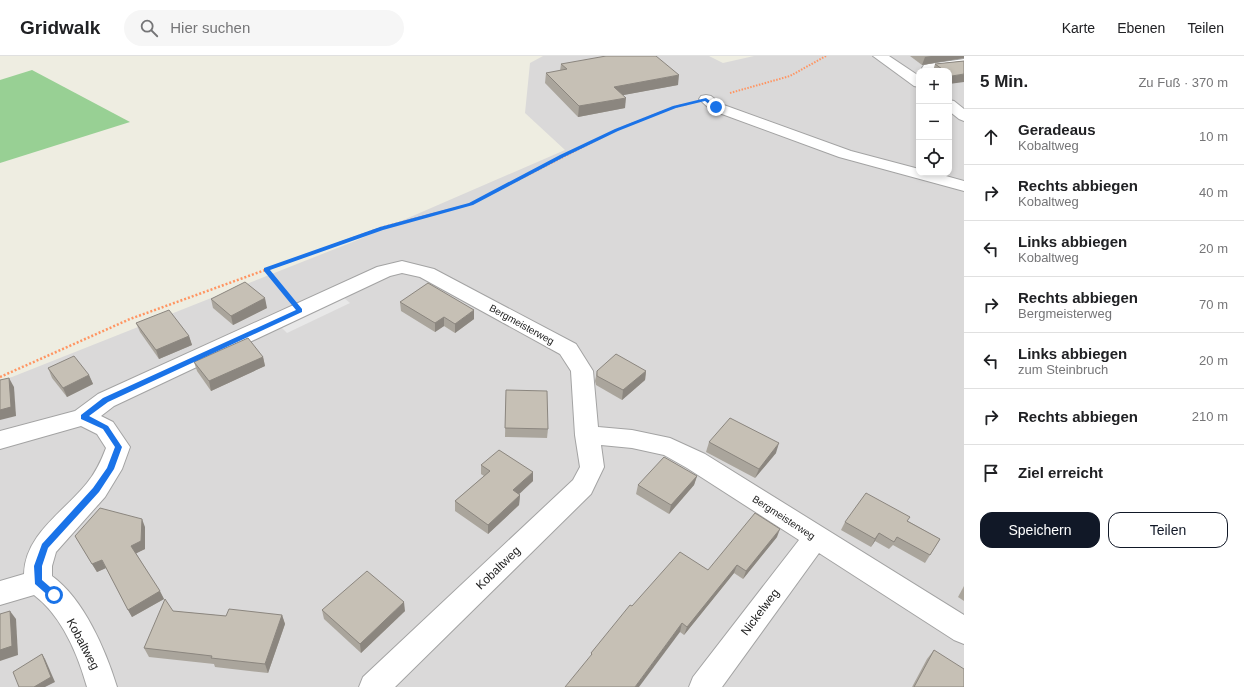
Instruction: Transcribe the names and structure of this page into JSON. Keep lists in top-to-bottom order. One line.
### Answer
{"streets":{"street":["Bergmeisterweg","Kobaltweg","Nickelweg"]},"crossings":[["Bergmeisterweg","Kobaltweg"],["Bergmeisterweg","Nickelweg"]],"page":{"header":"Gridwalk","search":"Hier suchen","nav":["Karte","Ebenen","Teilen"],"heading":["5 Min.","Zu Fuß · 370 m"],"map_buttons":["+","−"],"list":[["Geradeaus","Kobaltweg","10 m"],["Rechts abbiegen","Kobaltweg","40 m"],["Links abbiegen","Kobaltweg","20 m"],["Rechts abbiegen","Bergmeisterweg","70 m"],["Links abbiegen","zum Steinbruch","20 m"],["Rechts abbiegen","210 m"],"Ziel erreicht"],"buttons":["Speichern","Teilen"]}}
